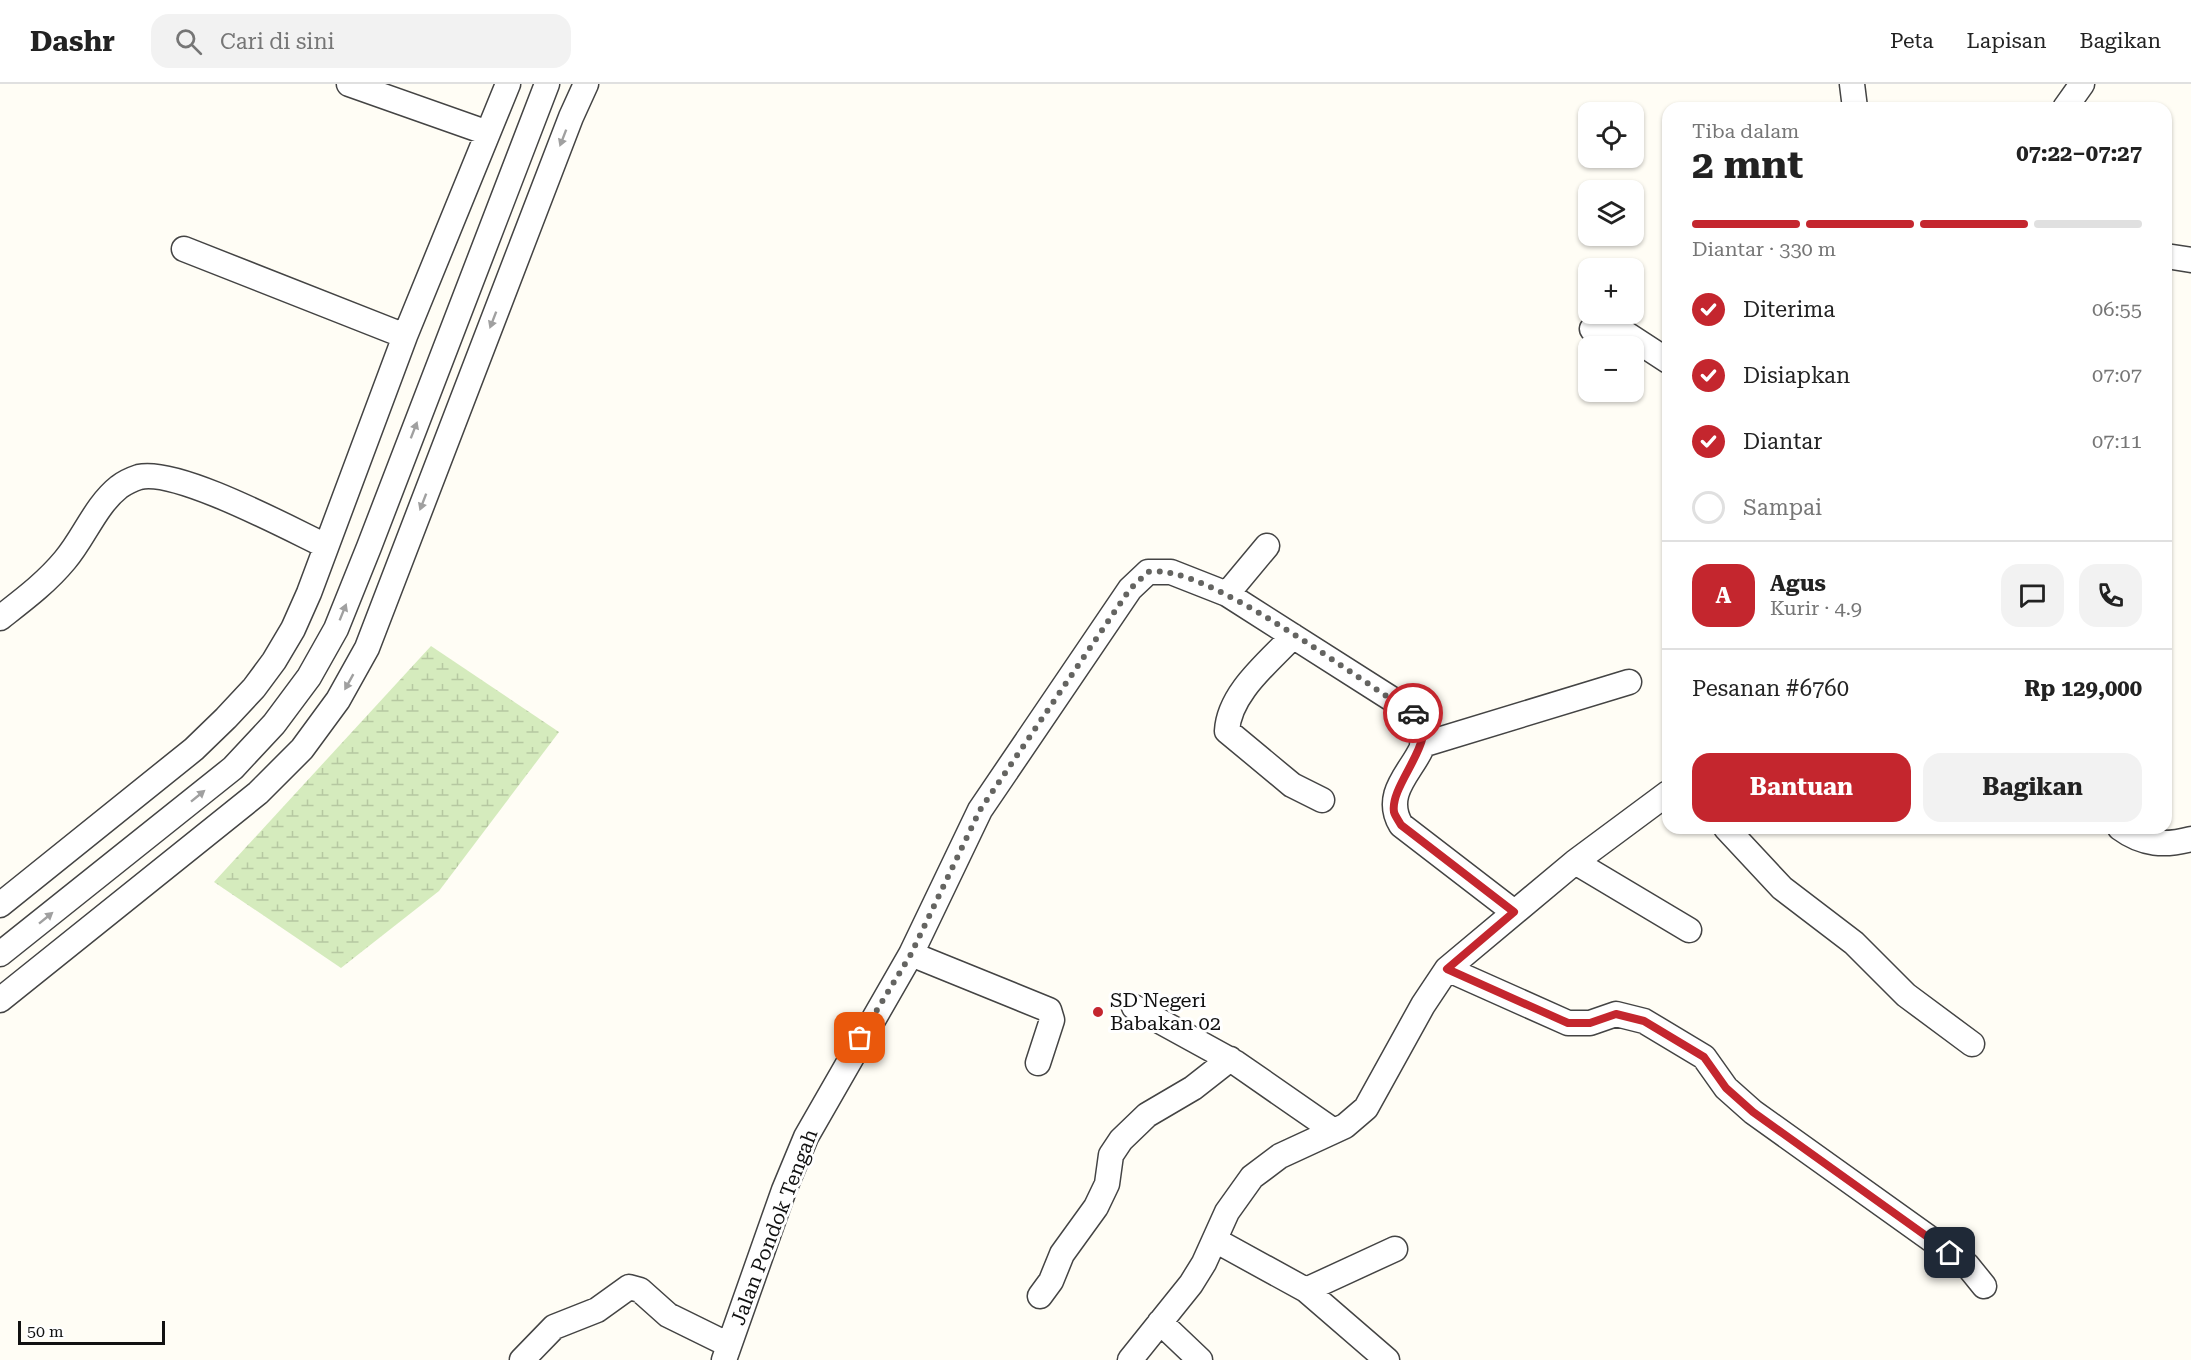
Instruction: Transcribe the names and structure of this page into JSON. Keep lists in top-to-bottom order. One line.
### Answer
{"streets":{"street":["Jalan Pondok Tengah"]},"places":["SD Negeri Babakan 02"],"scale_bar":"50 m","page":{"header":"Dashr","search":"Cari di sini","nav":["Peta","Lapisan","Bagikan"],"map_buttons":["+","−"],"heading":["2 mnt","Tiba dalam","07:22–07:27"],"panel":["Agus","Kurir · 4.9","Pesanan #6760","Rp 129,000"],"bar":"Diantar · 330 m","list":[["Diterima","06:55"],["Disiapkan","07:07"],["Diantar","07:11"],"Sampai"],"round":"A","buttons":["Bantuan","Bagikan"],"scale":"50 m"}}
